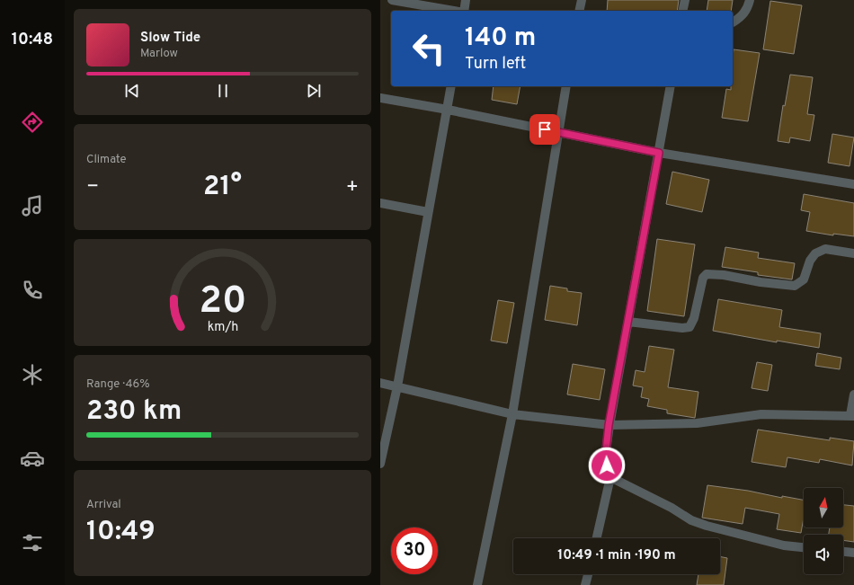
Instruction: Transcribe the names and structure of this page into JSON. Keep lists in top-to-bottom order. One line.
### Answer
{"north":"top","page":{"tabs":"10:48","turn":["140 m","Turn left"],"song":["Slow Tide","Marlow"],"tile":["Climate",["Range · 46%","230 km"],["Arrival","10:49"]],"heat":["−","21°","+"],"limit":"30","trip":"10:49 · 1 min · 190 m","gauge":["20","km/h"]}}
